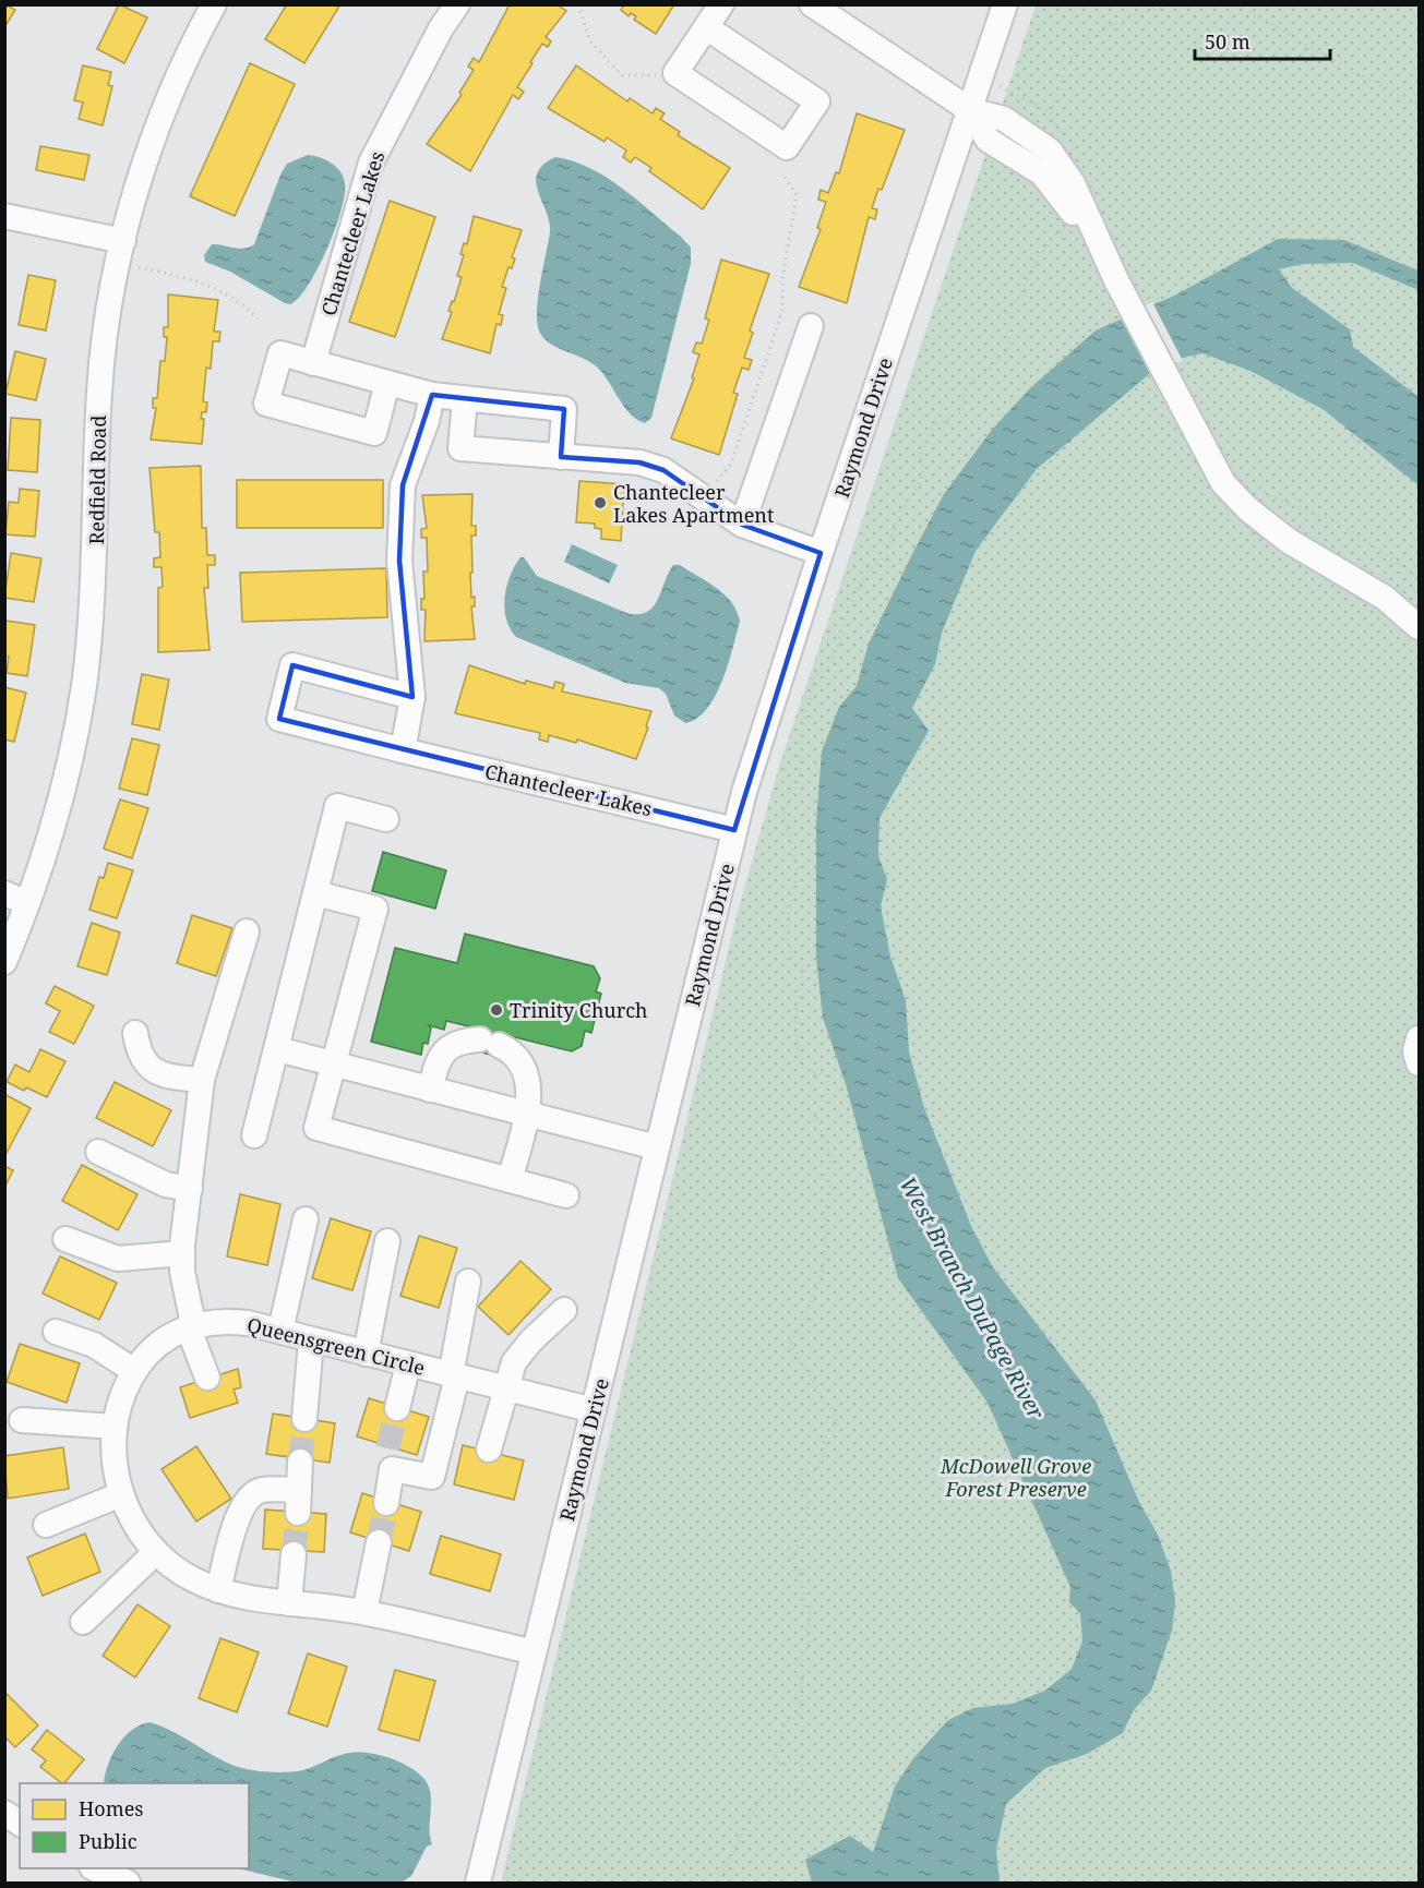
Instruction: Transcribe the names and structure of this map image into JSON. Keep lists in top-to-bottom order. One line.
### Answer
{"streets":{"street":["Chantecleer Lakes","Raymond Drive","Redfield Road","Queensgreen Circle"]},"crossings":[["Chantecleer Lakes","Raymond Drive"],["Raymond Drive","Queensgreen Circle"]],"water":["West Branch DuPage River"],"parks":["McDowell Grove Forest Preserve"],"places":["Chantecleer Lakes Apartment","Trinity Church"],"legend":["Homes","Public"],"scale_bar":"50 m"}
